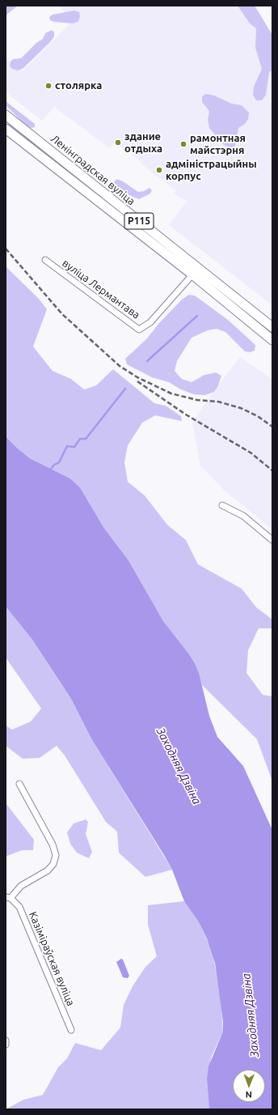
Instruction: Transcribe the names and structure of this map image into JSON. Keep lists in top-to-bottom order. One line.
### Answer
{"streets":{"main road":["Ленінградская вуліца","Р115"],"street":["вуліца Лермантава","Казіміраўская вуліца"]},"crossings":[["Ленінградская вуліца","вуліца Лермантава"]],"water":["Заходняя Дзвіна"],"places":["столярка","здание отдыха","рамонтная майстэрня","адміністрацыйны корпус"],"north":"bottom"}
